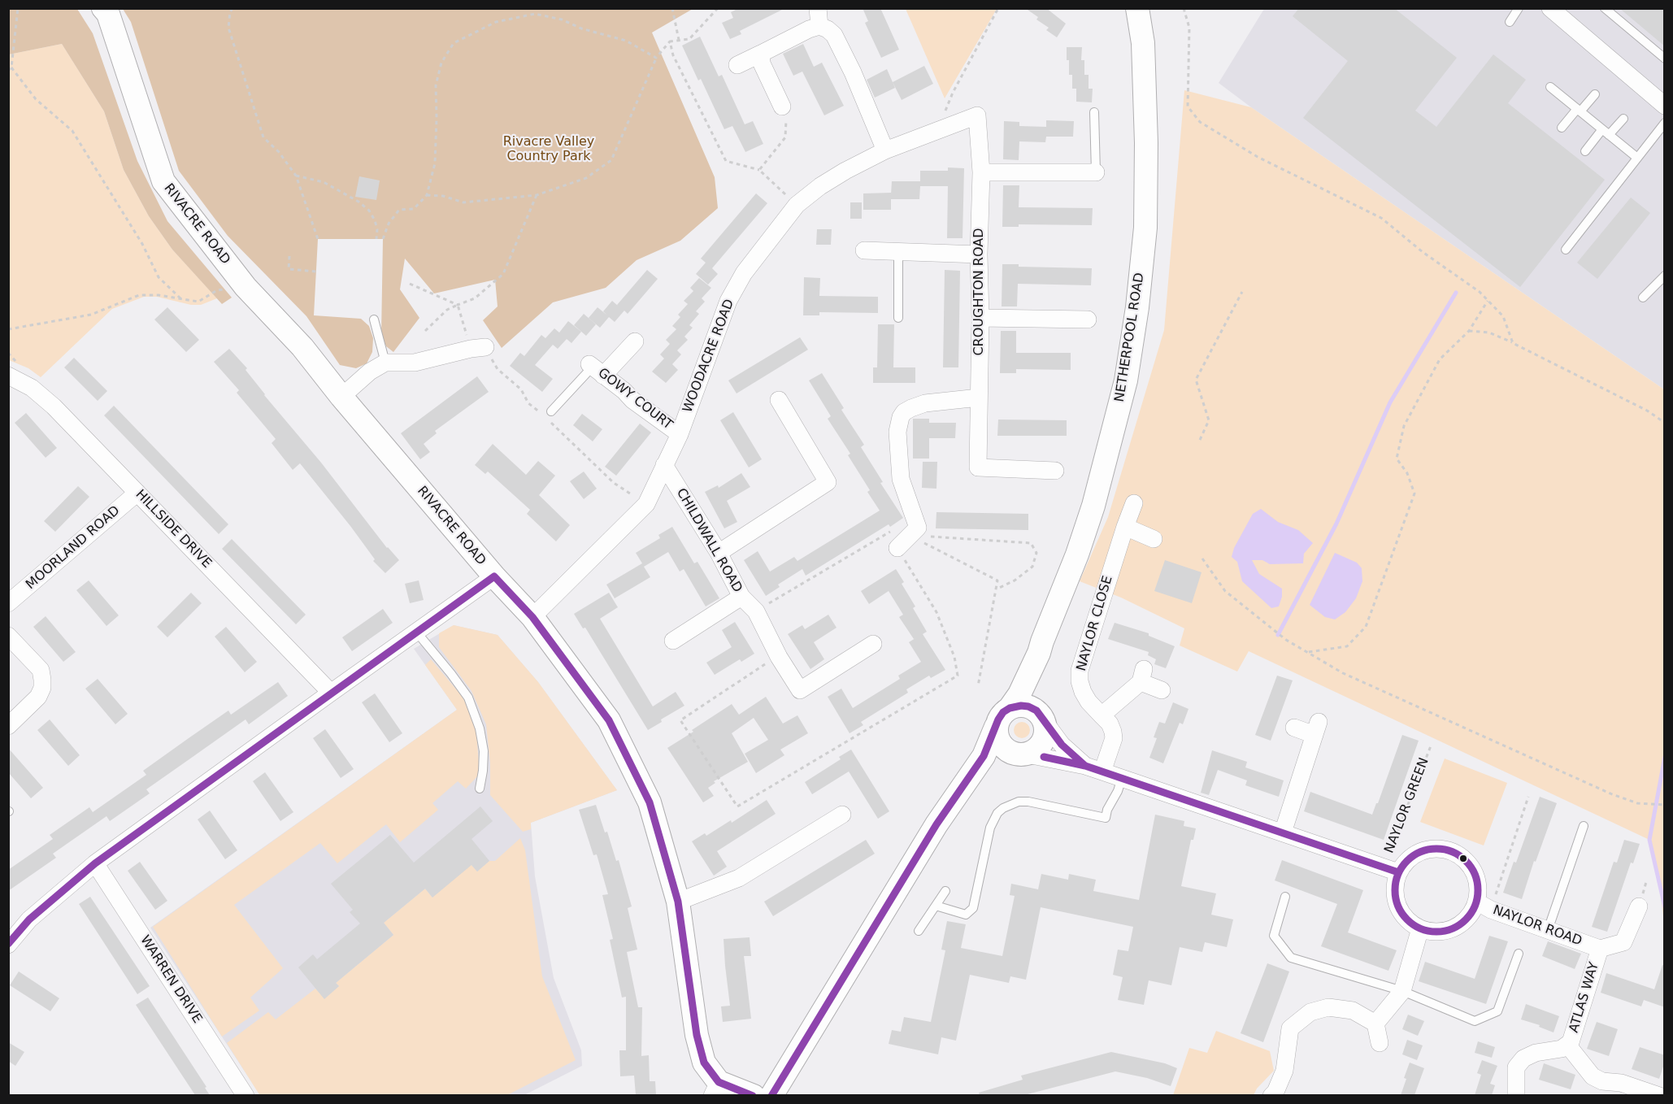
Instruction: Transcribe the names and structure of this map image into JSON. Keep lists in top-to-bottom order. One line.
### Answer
{"streets":{"main road":["RIVACRE ROAD","NETHERPOOL ROAD"],"street":["CROUGHTON ROAD","WOODACRE ROAD","GOWY COURT","HILLSIDE DRIVE","CHILDWALL ROAD","MOORLAND ROAD","NAYLOR CLOSE","NAYLOR GREEN","NAYLOR ROAD","WARREN DRIVE","ATLAS WAY"]},"crossings":[["RIVACRE ROAD","WOODACRE ROAD"],["CROUGHTON ROAD","WOODACRE ROAD"],["WOODACRE ROAD","GOWY COURT"],["WOODACRE ROAD","CHILDWALL ROAD"],["HILLSIDE DRIVE","MOORLAND ROAD"],["NAYLOR GREEN","NAYLOR ROAD"],["NAYLOR ROAD","ATLAS WAY"]],"parks":["Rivacre Valley Country Park"]}
